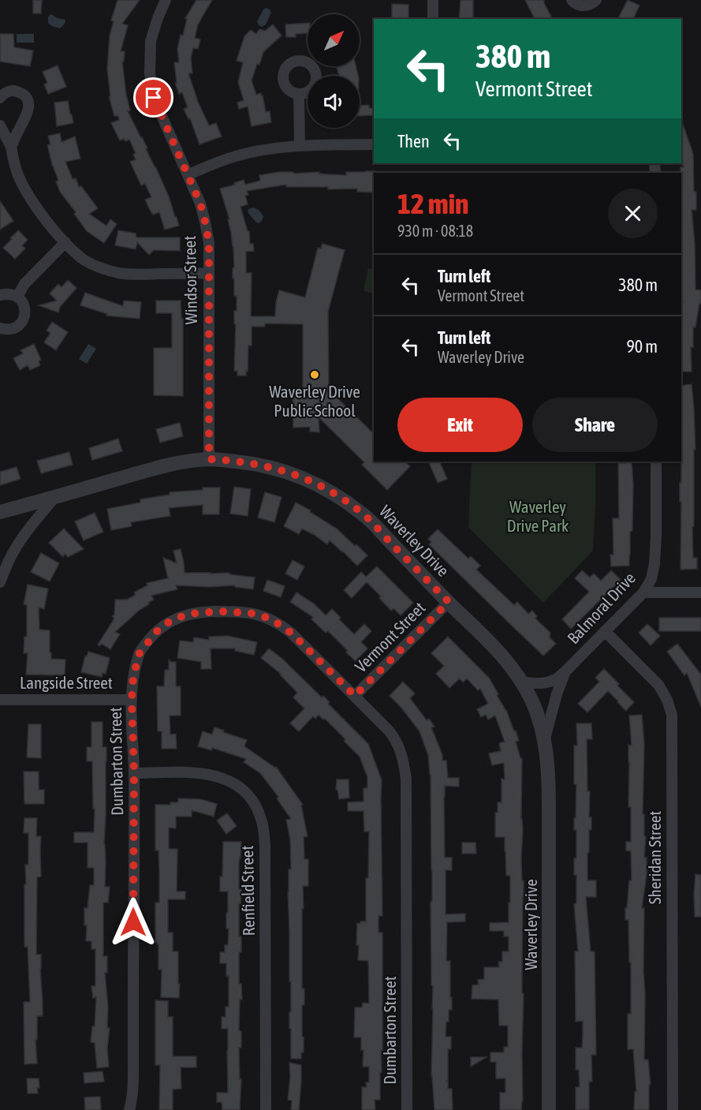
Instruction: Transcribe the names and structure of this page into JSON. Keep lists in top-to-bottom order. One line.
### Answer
{"streets":{"street":["Windsor Street","Waverley Drive","Balmoral Drive","Vermont Street","Langside Street","Dumbarton Street","Sheridan Street","Renfield Street"]},"crossings":[["Windsor Street","Waverley Drive"],["Waverley Drive","Balmoral Drive"],["Waverley Drive","Vermont Street"],["Balmoral Drive","Sheridan Street"],["Vermont Street","Dumbarton Street"],["Langside Street","Dumbarton Street"],["Dumbarton Street","Renfield Street"]],"parks":["Waverley Drive Park"],"places":["Waverley Drive Public School"],"north":"top right","page":{"turn":["380 m","Vermont Street"],"then":"Then","heading":["12 min","930 m · 08:18"],"list":[{"name":"Turn left","note":"Vermont Street","value":"380 m"},{"name":"Turn left","note":"Waverley Drive","value":"90 m"}],"buttons":["Exit","Share"]}}
